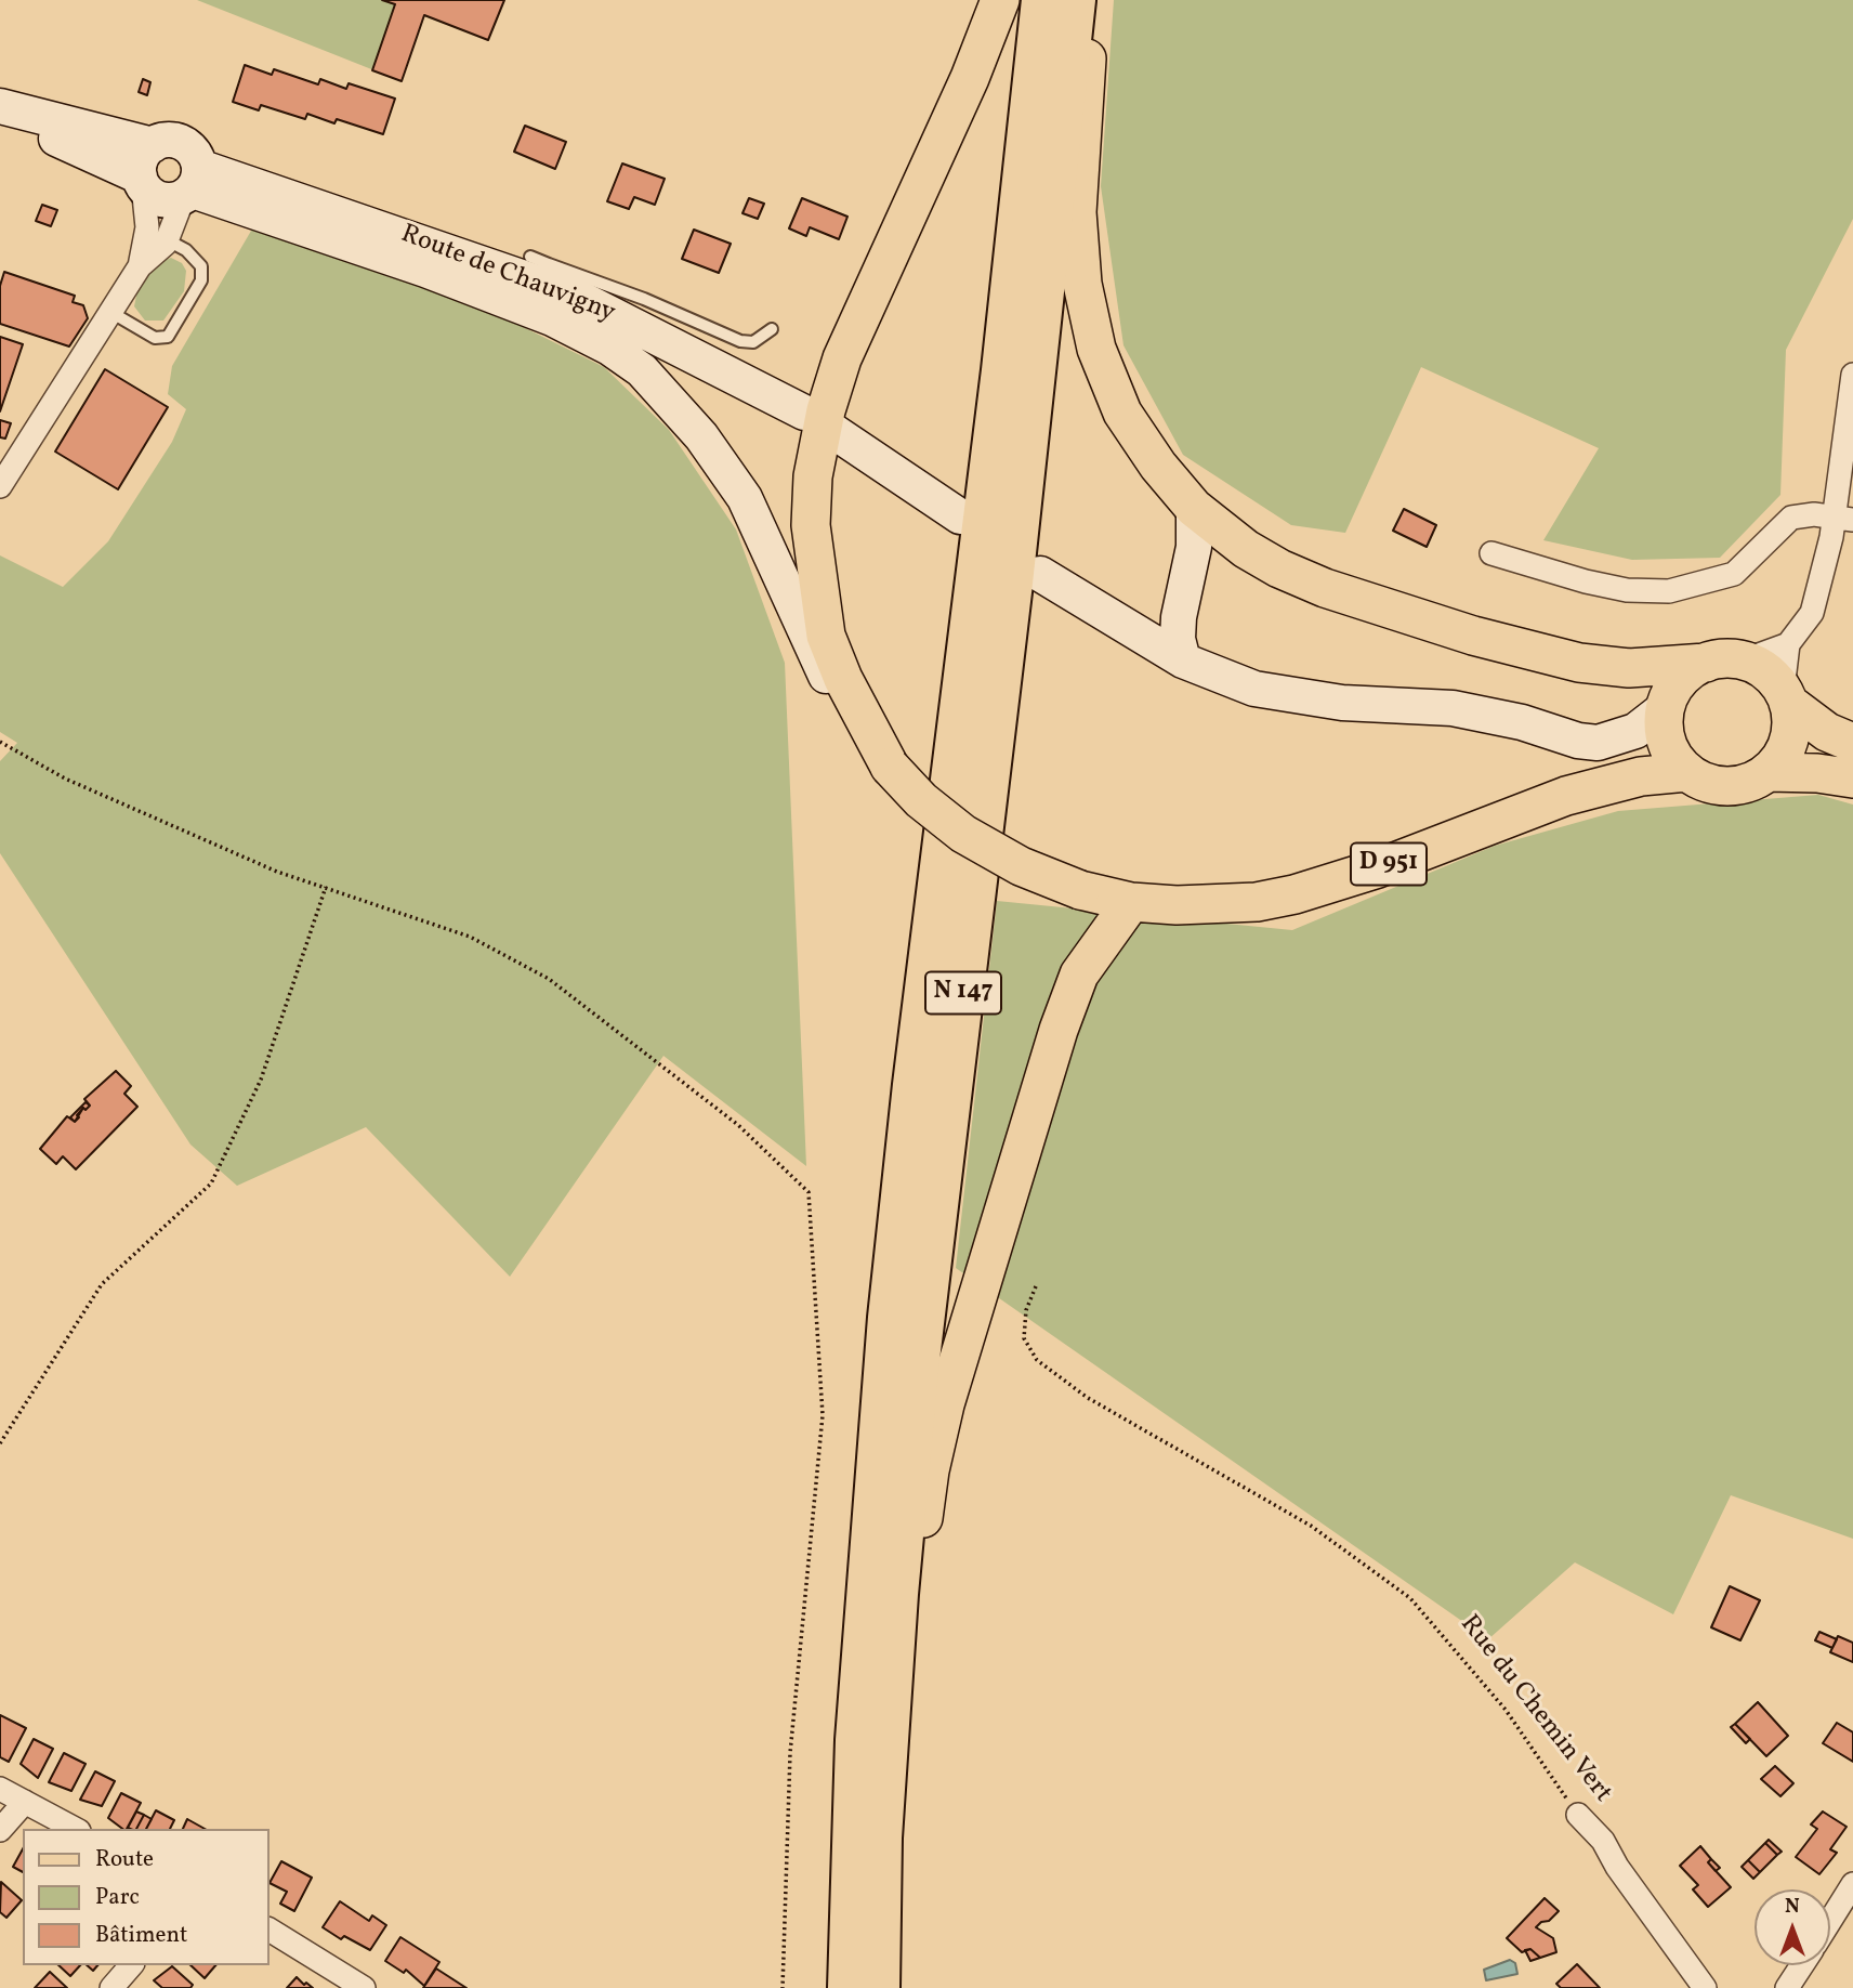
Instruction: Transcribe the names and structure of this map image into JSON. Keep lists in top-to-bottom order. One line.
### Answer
{"streets":{"highway":["N 147"],"main road":["Route de Chauvigny","D 951"],"street":["Rue du Chemin Vert"]},"crossings":[["Route de Chauvigny","D 951"]],"legend":["Route","Parc","Bâtiment"],"north":"top"}
